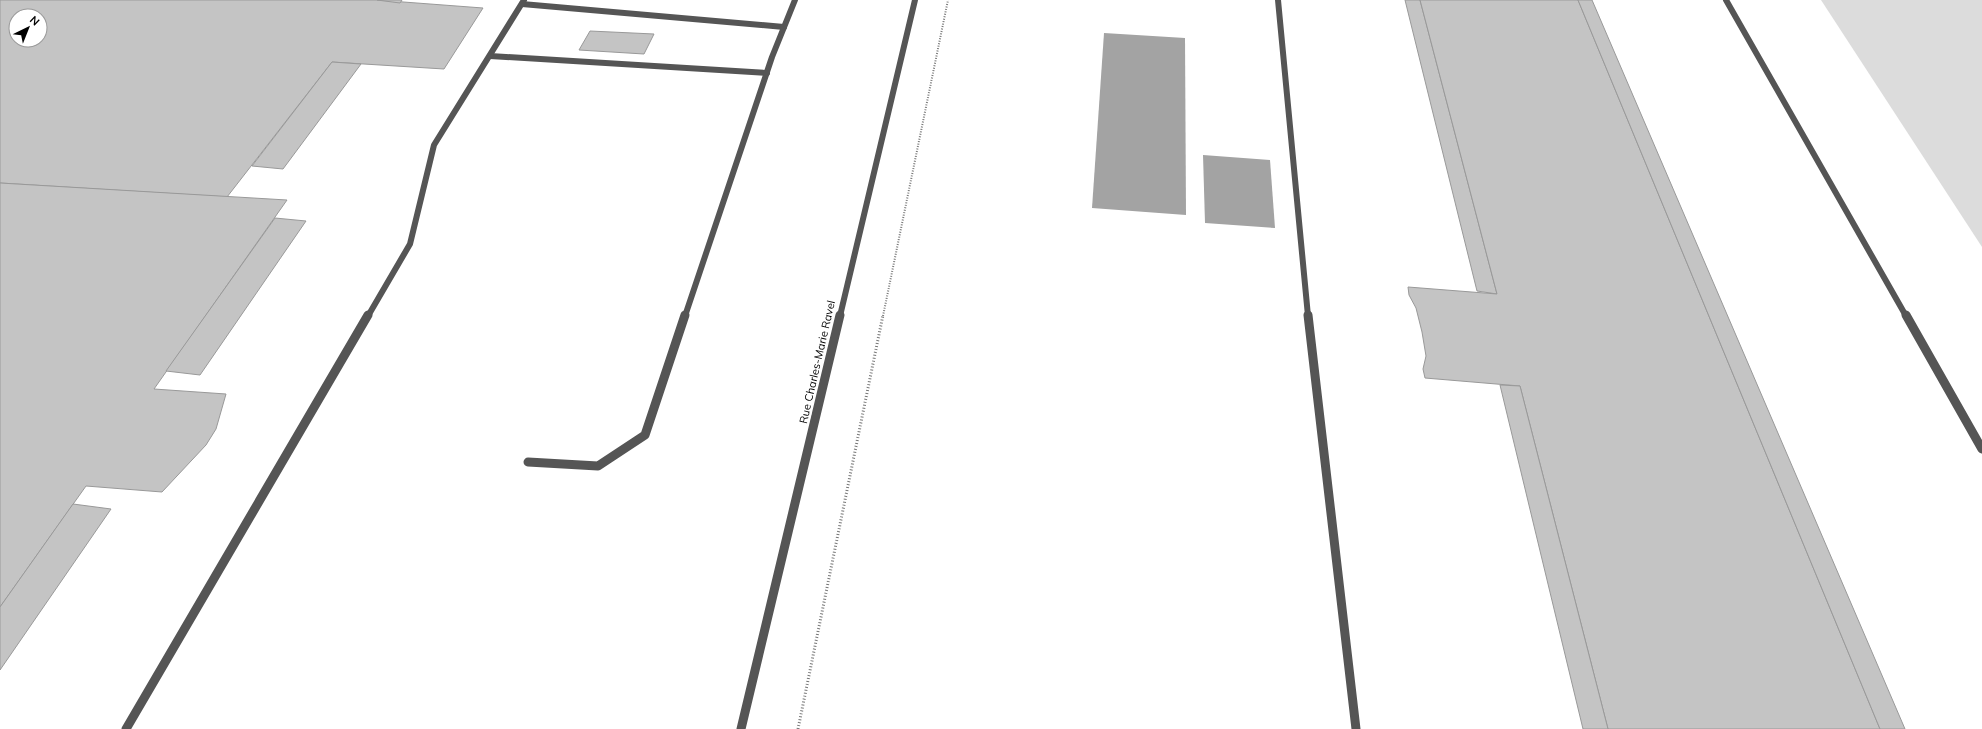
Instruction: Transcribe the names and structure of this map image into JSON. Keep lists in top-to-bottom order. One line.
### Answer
{"streets":{"street":["Rue Charles-Marie Ravel"]},"north":"top right"}
